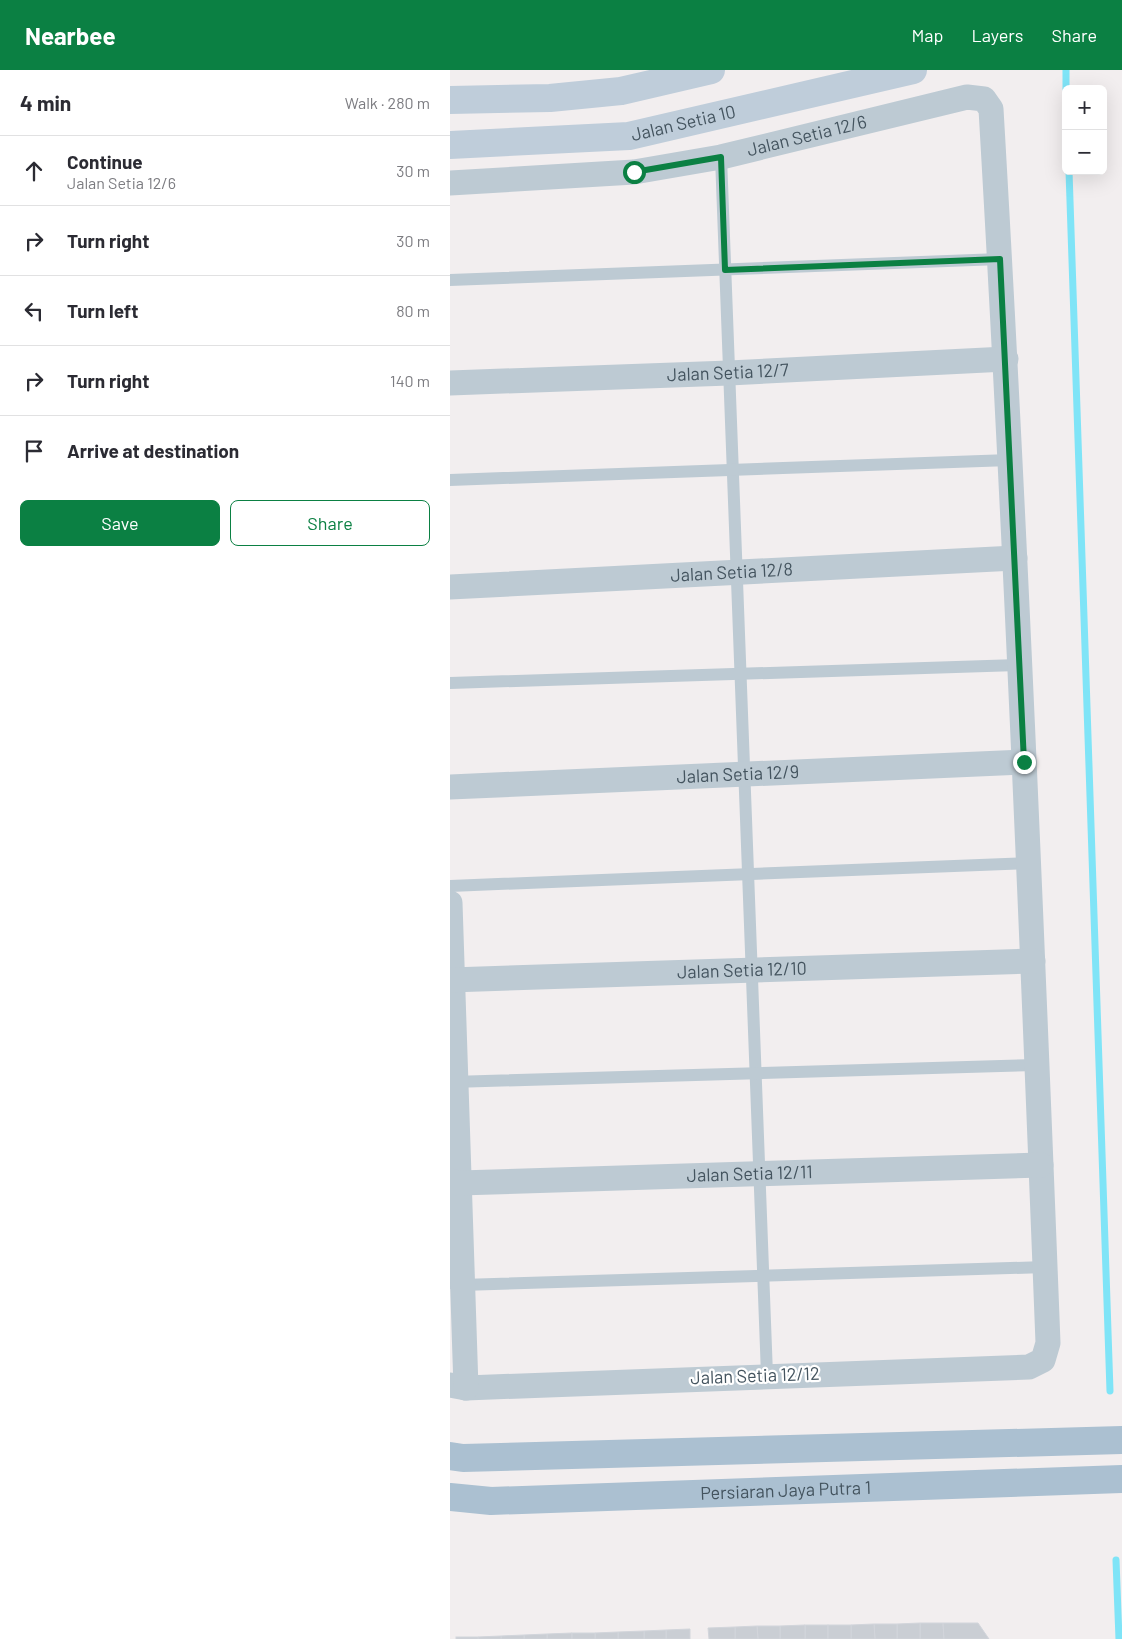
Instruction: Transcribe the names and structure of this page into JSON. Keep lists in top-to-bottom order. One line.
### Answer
{"streets":{"main road":["Persiaran Jaya Putra 1"],"street":["Jalan Setia 10","Jalan Setia 12/6","Jalan Setia 12/7","Jalan Setia 12/8","Jalan Setia 12/9","Jalan Setia 12/10","Jalan Setia 12/11","Jalan Setia 12/12"]},"page":{"header":"Nearbee","nav":["Map","Layers","Share"],"heading":["4 min","Walk · 280 m"],"map_buttons":["+","−"],"list":[["Continue","Jalan Setia 12/6","30 m"],["Turn right","30 m"],["Turn left","80 m"],["Turn right","140 m"],"Arrive at destination"],"buttons":["Save","Share"]}}
